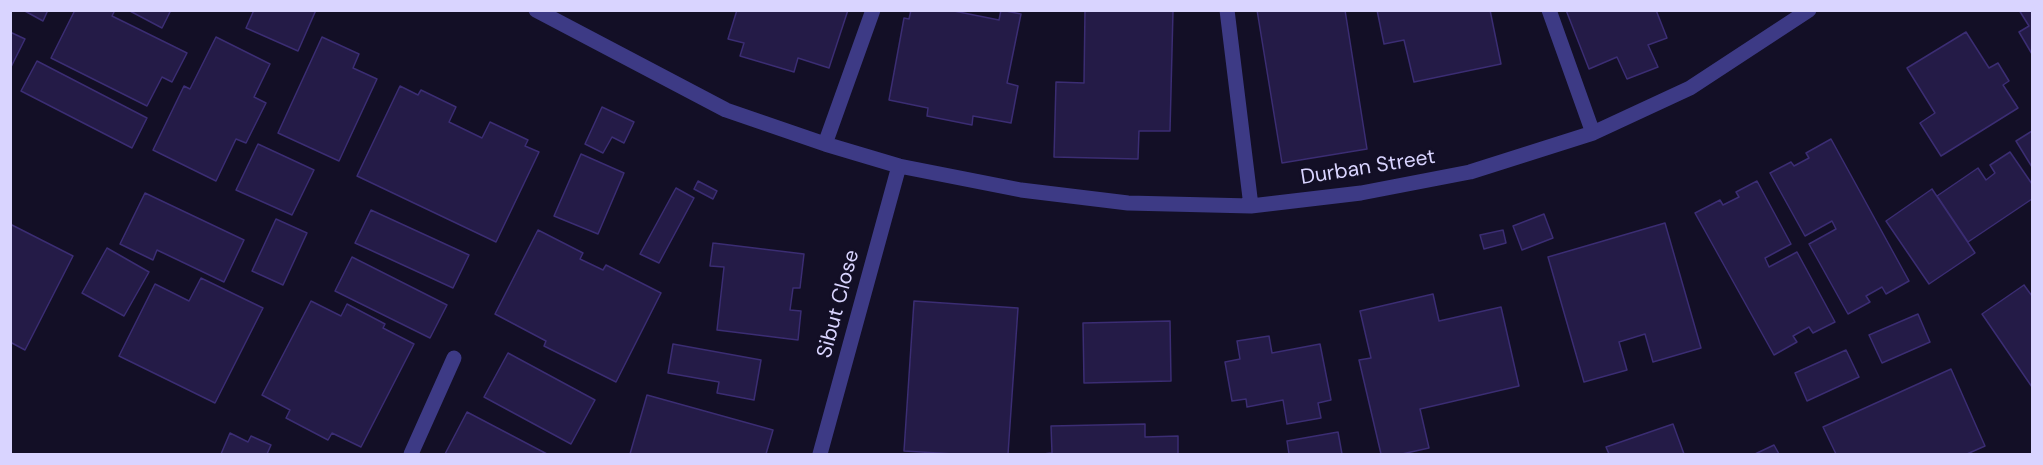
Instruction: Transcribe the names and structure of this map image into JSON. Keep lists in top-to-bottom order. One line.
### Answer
{"streets":{"street":["Durban Street","Sibut Close"]},"crossings":[["Durban Street","Sibut Close"]]}
